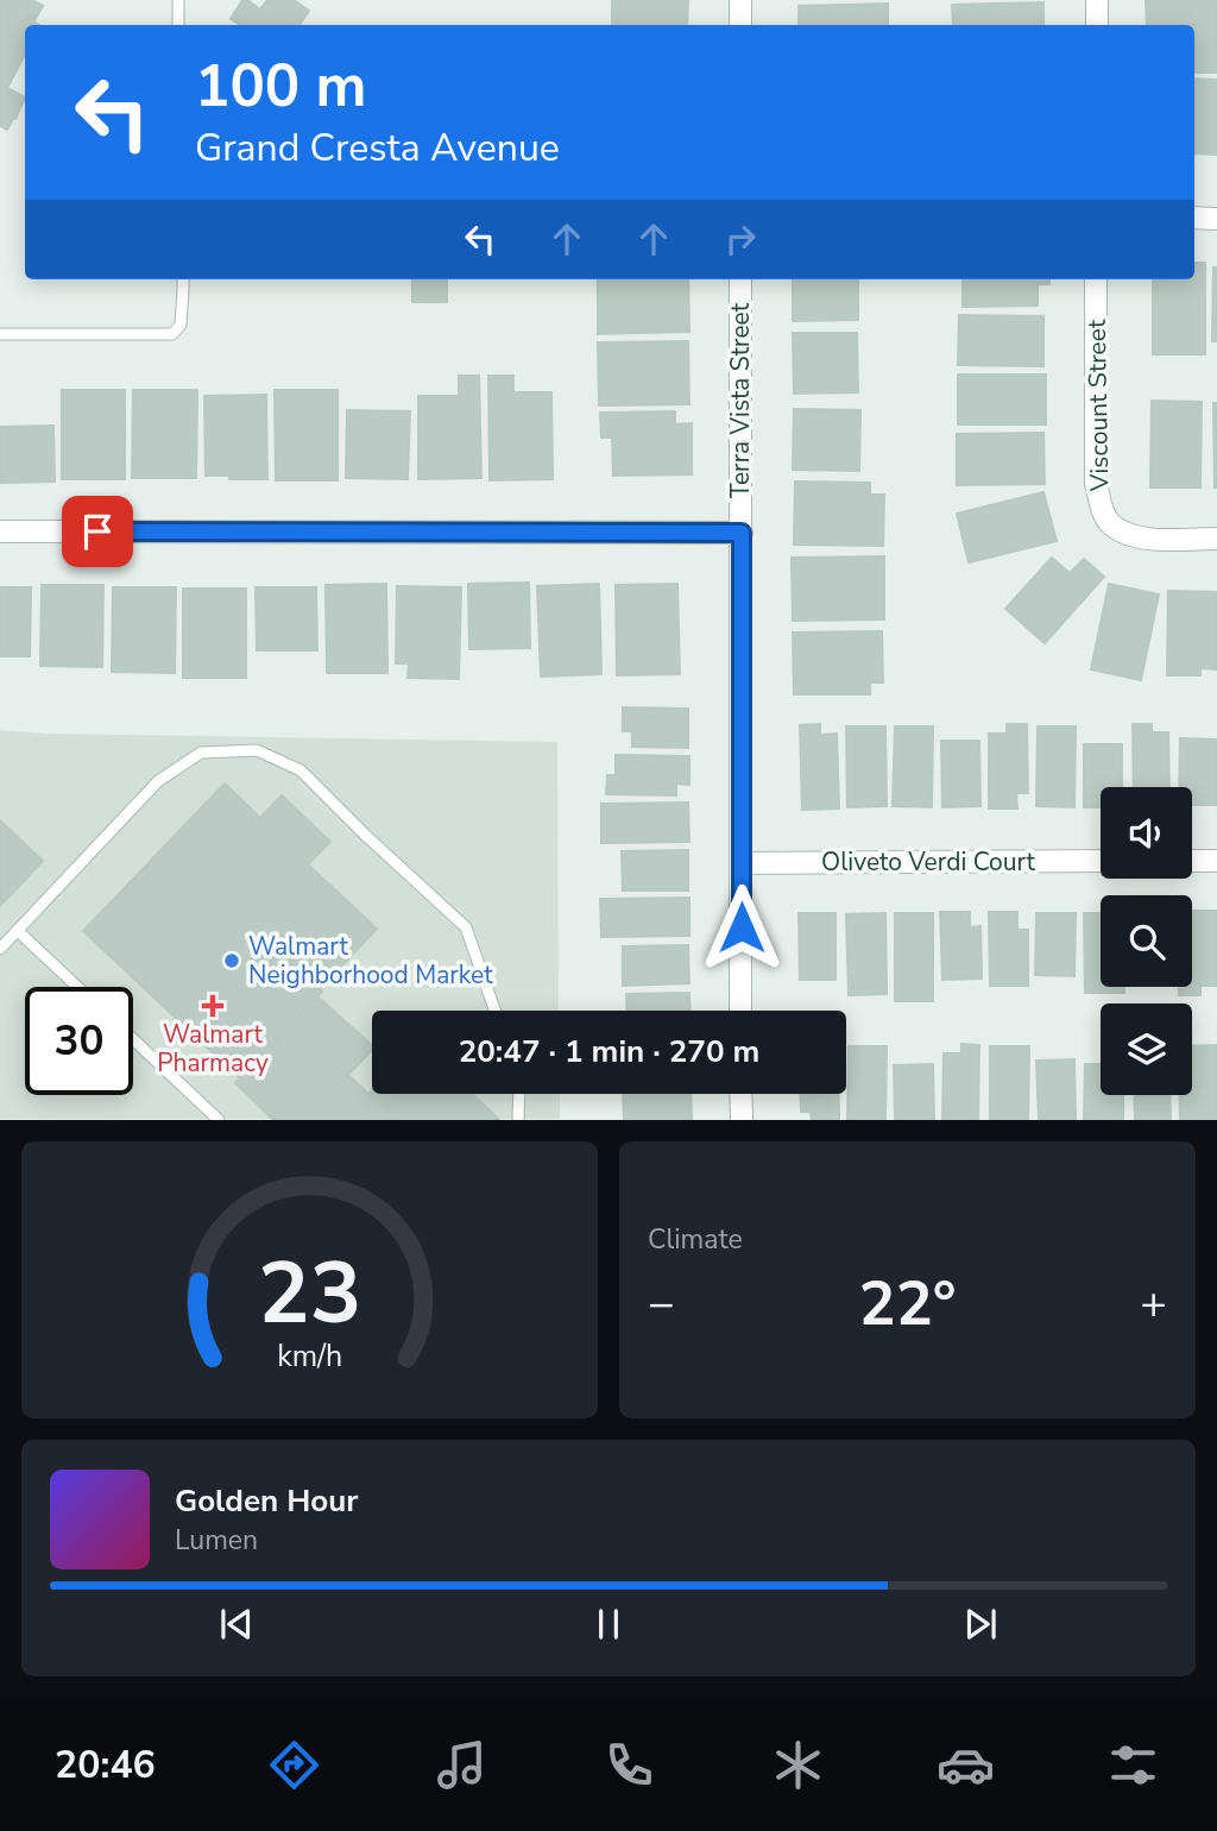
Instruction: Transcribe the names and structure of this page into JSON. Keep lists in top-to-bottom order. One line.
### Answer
{"streets":{"street":["Terra Vista Street","Viscount Street","Oliveto Verdi Court"]},"crossings":[["Terra Vista Street","Oliveto Verdi Court"]],"places":{"other":["Walmart Neighborhood Market"],"health":["Walmart Pharmacy"]},"page":{"turn":["100 m","Grand Cresta Avenue"],"limit":"30","trip":"20:47 · 1 min · 270 m","tile":"Climate","heat":["−","22°","+"],"song":["Golden Hour","Lumen"],"tabs":"20:46","gauge":["23","km/h"]}}
